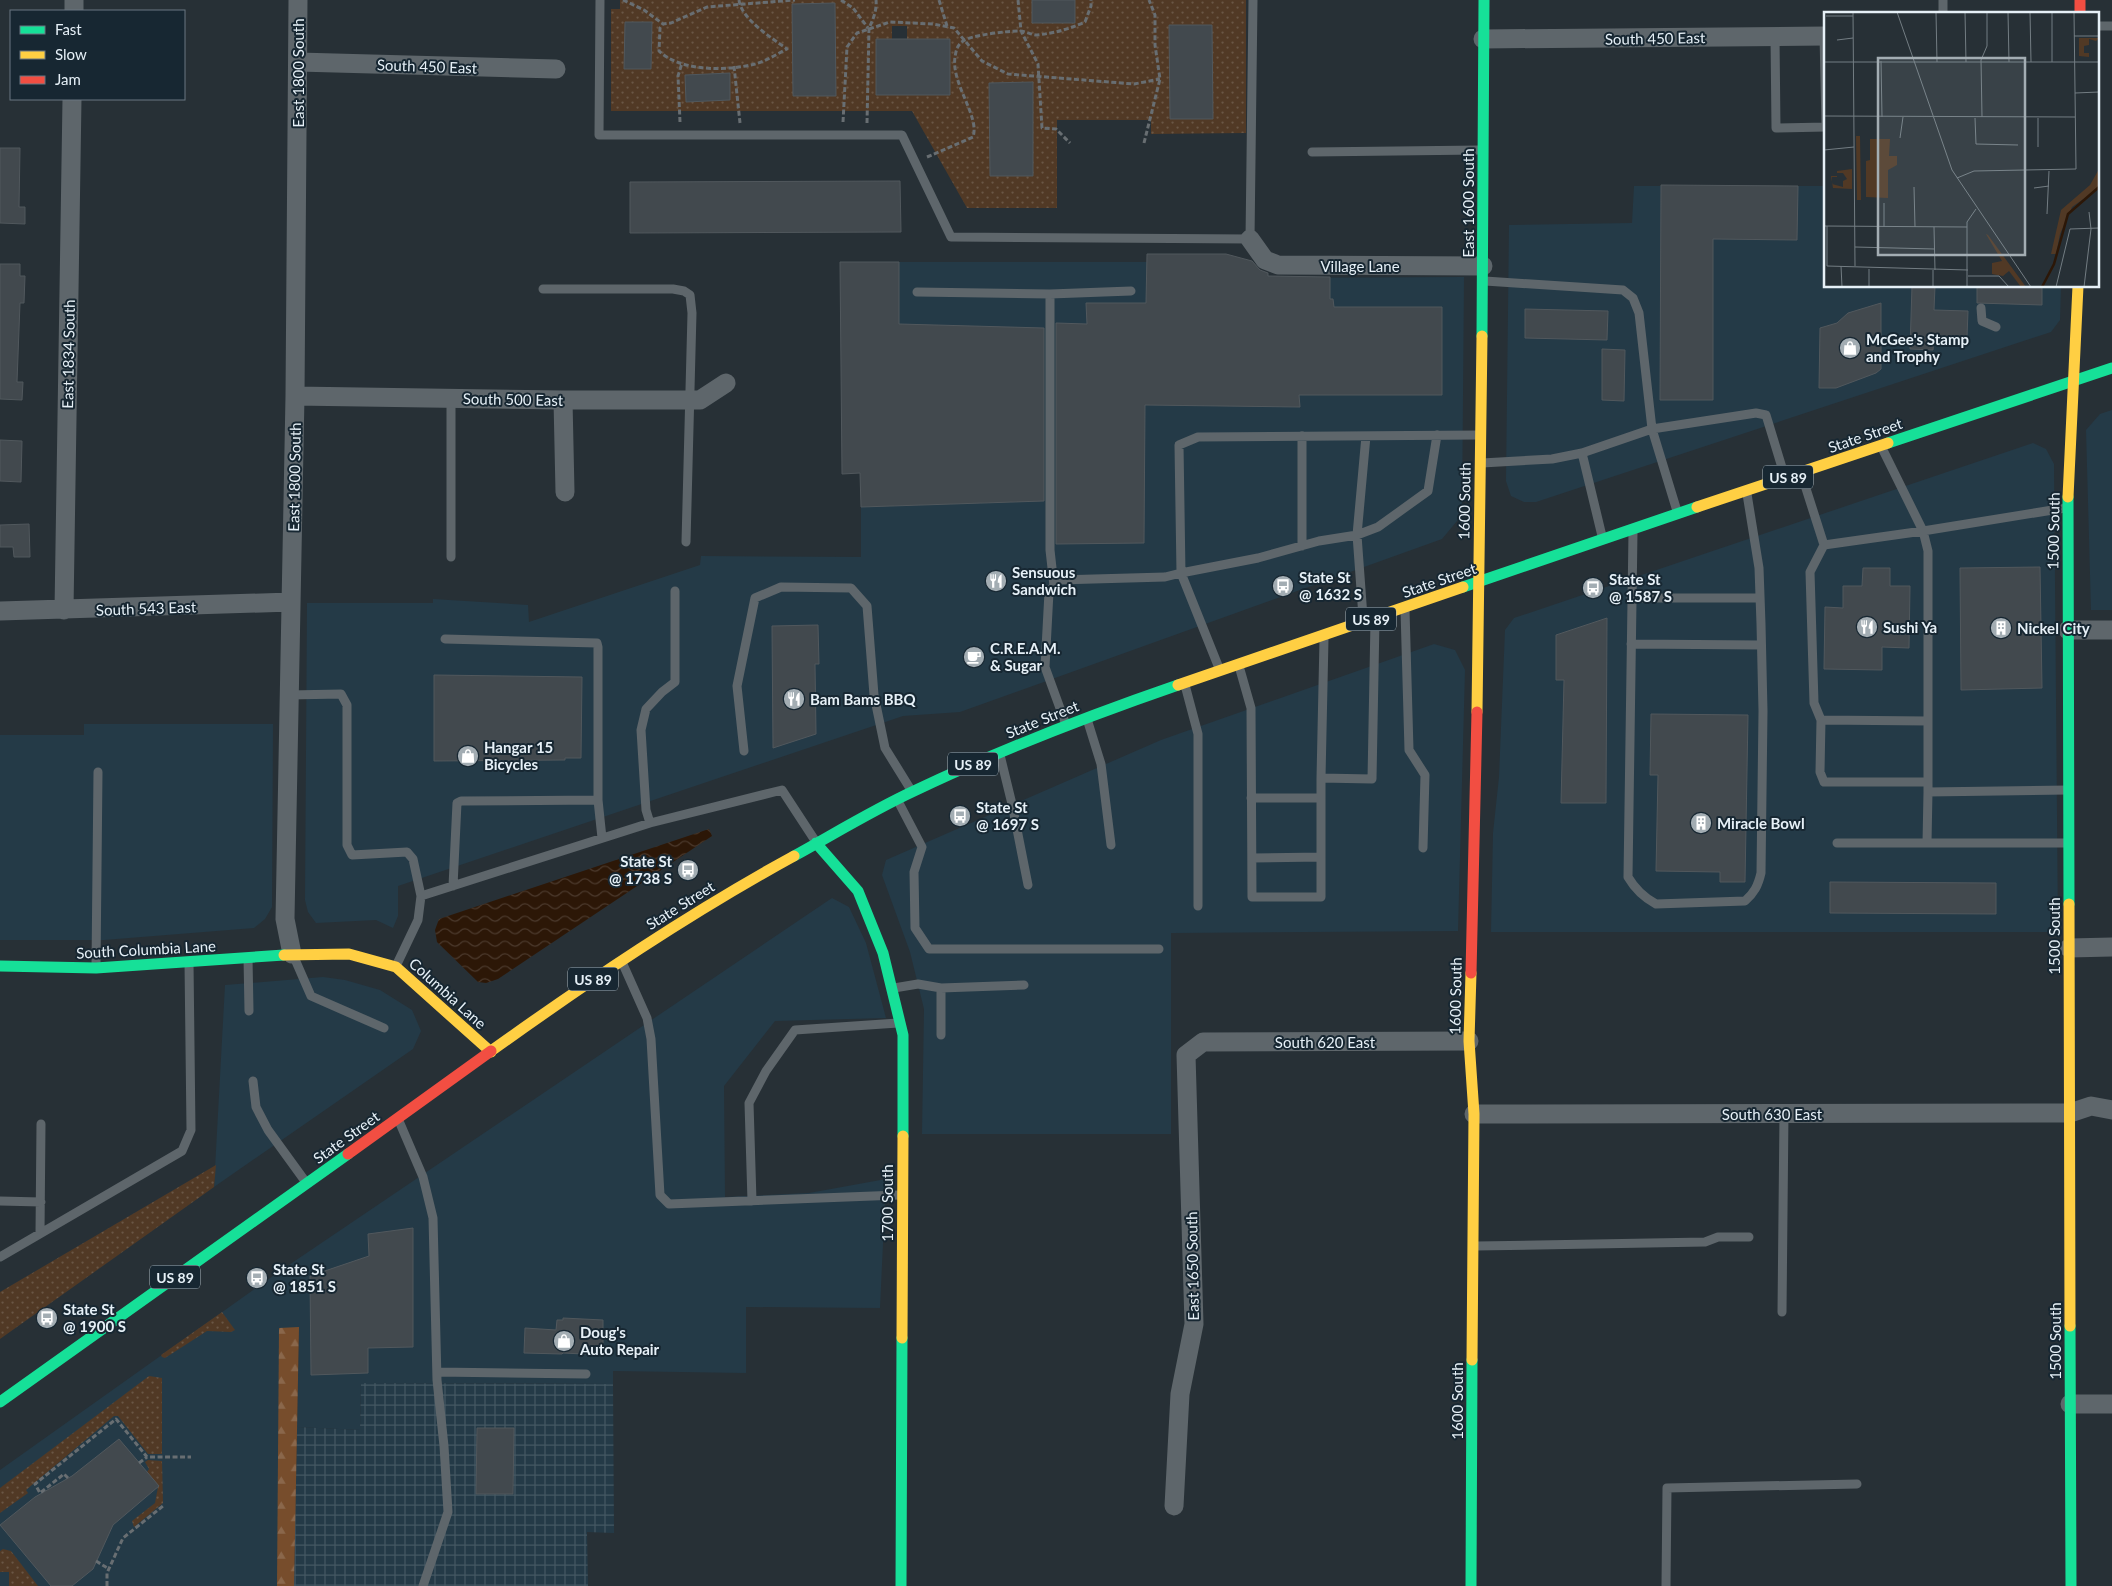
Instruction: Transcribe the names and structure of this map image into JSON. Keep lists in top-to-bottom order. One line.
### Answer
{"streets":{"street":["South 450 East","East 1800 South","East 1600 South","Village Lane","East 1834 South","South 500 East","State Street","US 89","1600 South","1500 South","South 543 East","South Columbia Lane","Columbia Lane","South 620 East","South 630 East","1700 South","East 1650 South"]},"crossings":[["South 450 East","East 1800 South"],["South 450 East","East 1600 South"],["East 1800 South","South 500 East"],["East 1800 South","South 543 East"],["East 1800 South","South Columbia Lane"],["East 1800 South","Columbia Lane"],["East 1600 South","Village Lane"],["East 1600 South","1600 South"],["East 1834 South","South 543 East"],["State Street","1600 South"],["State Street","1500 South"],["State Street","Columbia Lane"],["State Street","1700 South"],["1600 South","South 620 East"],["1600 South","South 630 East"],["1500 South","South 630 East"],["South Columbia Lane","Columbia Lane"],["South 620 East","East 1650 South"]],"places":{"shop":["McGee's Stamp and Trophy","Hangar 15 Bicycles","Doug's Auto Repair"],"restaurant":["Sensuous Sandwich","Sushi Ya","Bam Bams BBQ"],"bus stop":["State St @ 1632 S","State St @ 1587 S","State St @ 1697 S","State St @ 1738 S","State St @ 1851 S","State St @ 1900 S"],"building":["Nickel City","Miracle Bowl"],"cafe":["C.R.E.A.M. & Sugar"]},"legend":["Fast","Slow","Jam"]}
